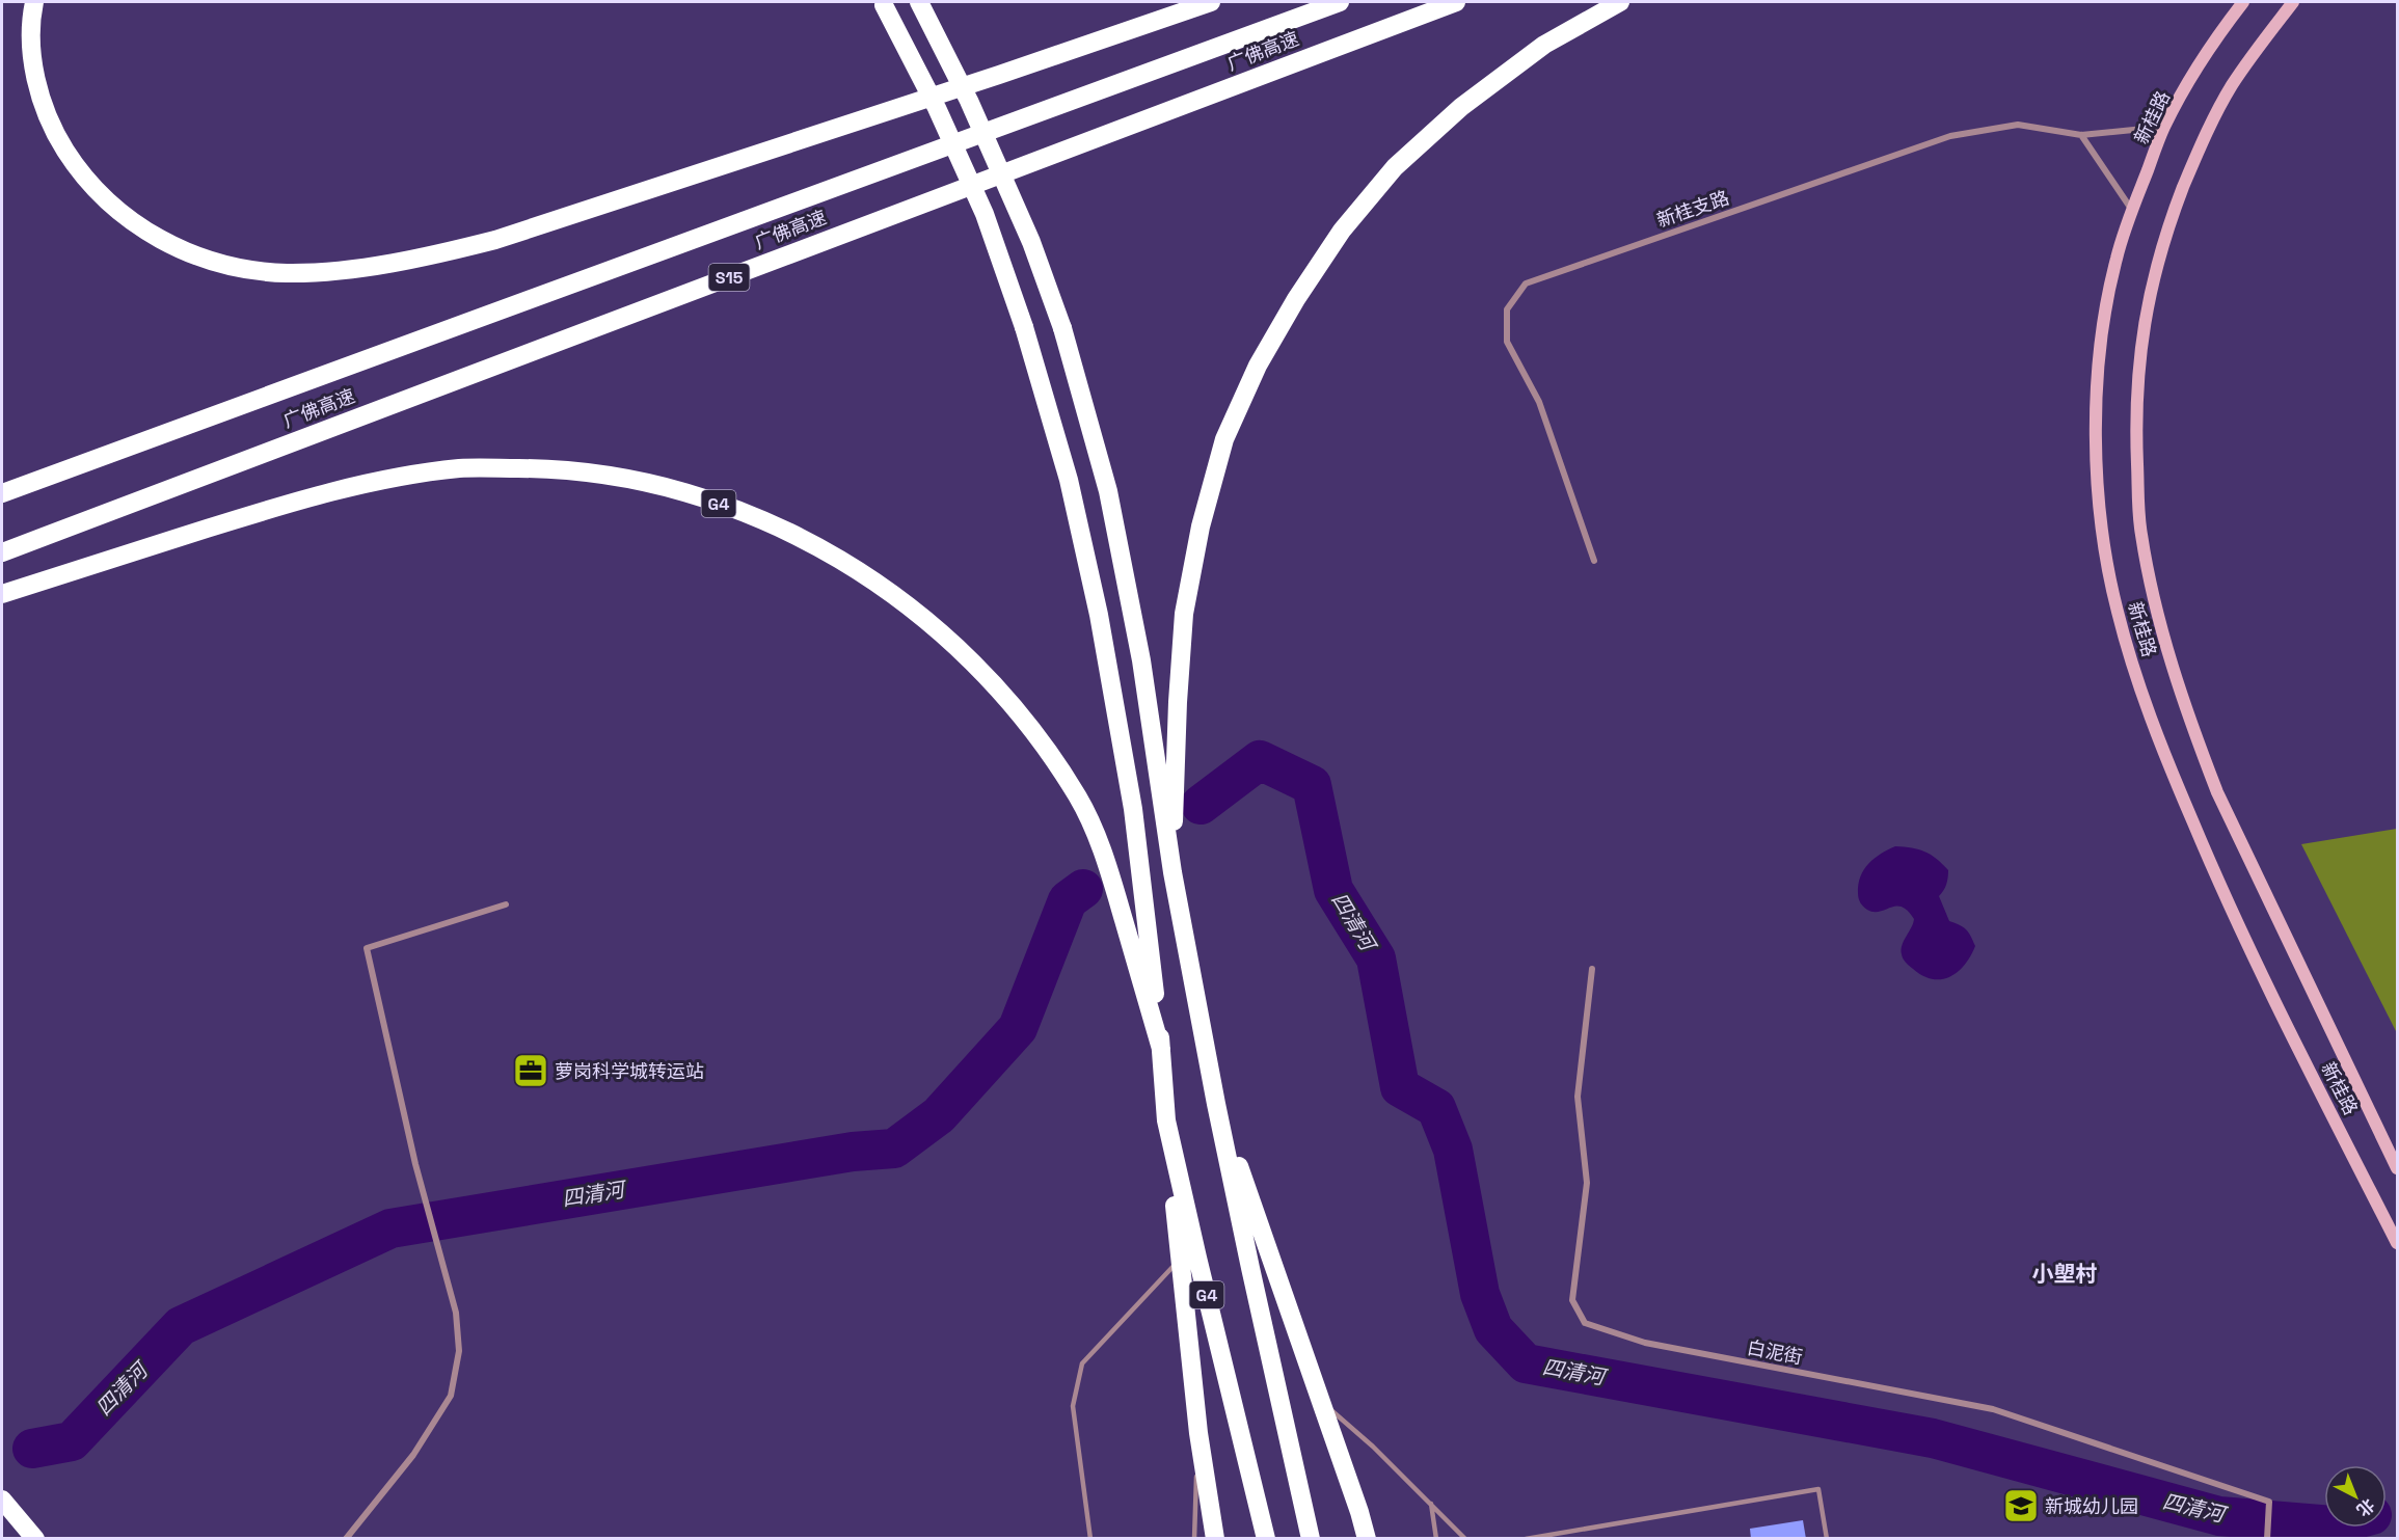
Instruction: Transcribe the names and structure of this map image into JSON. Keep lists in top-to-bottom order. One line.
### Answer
{"streets":{"highway":["广佛高速","S15","G4"],"street":["新桂路","新桂支路","白泥街"]},"crossings":[["新桂路","新桂支路"]],"districts":["小塱村"],"water":["四清河"],"places":{"office":["萝岗科学城转运站"],"school or university":["新城幼儿园"]},"north":"bottom right"}
